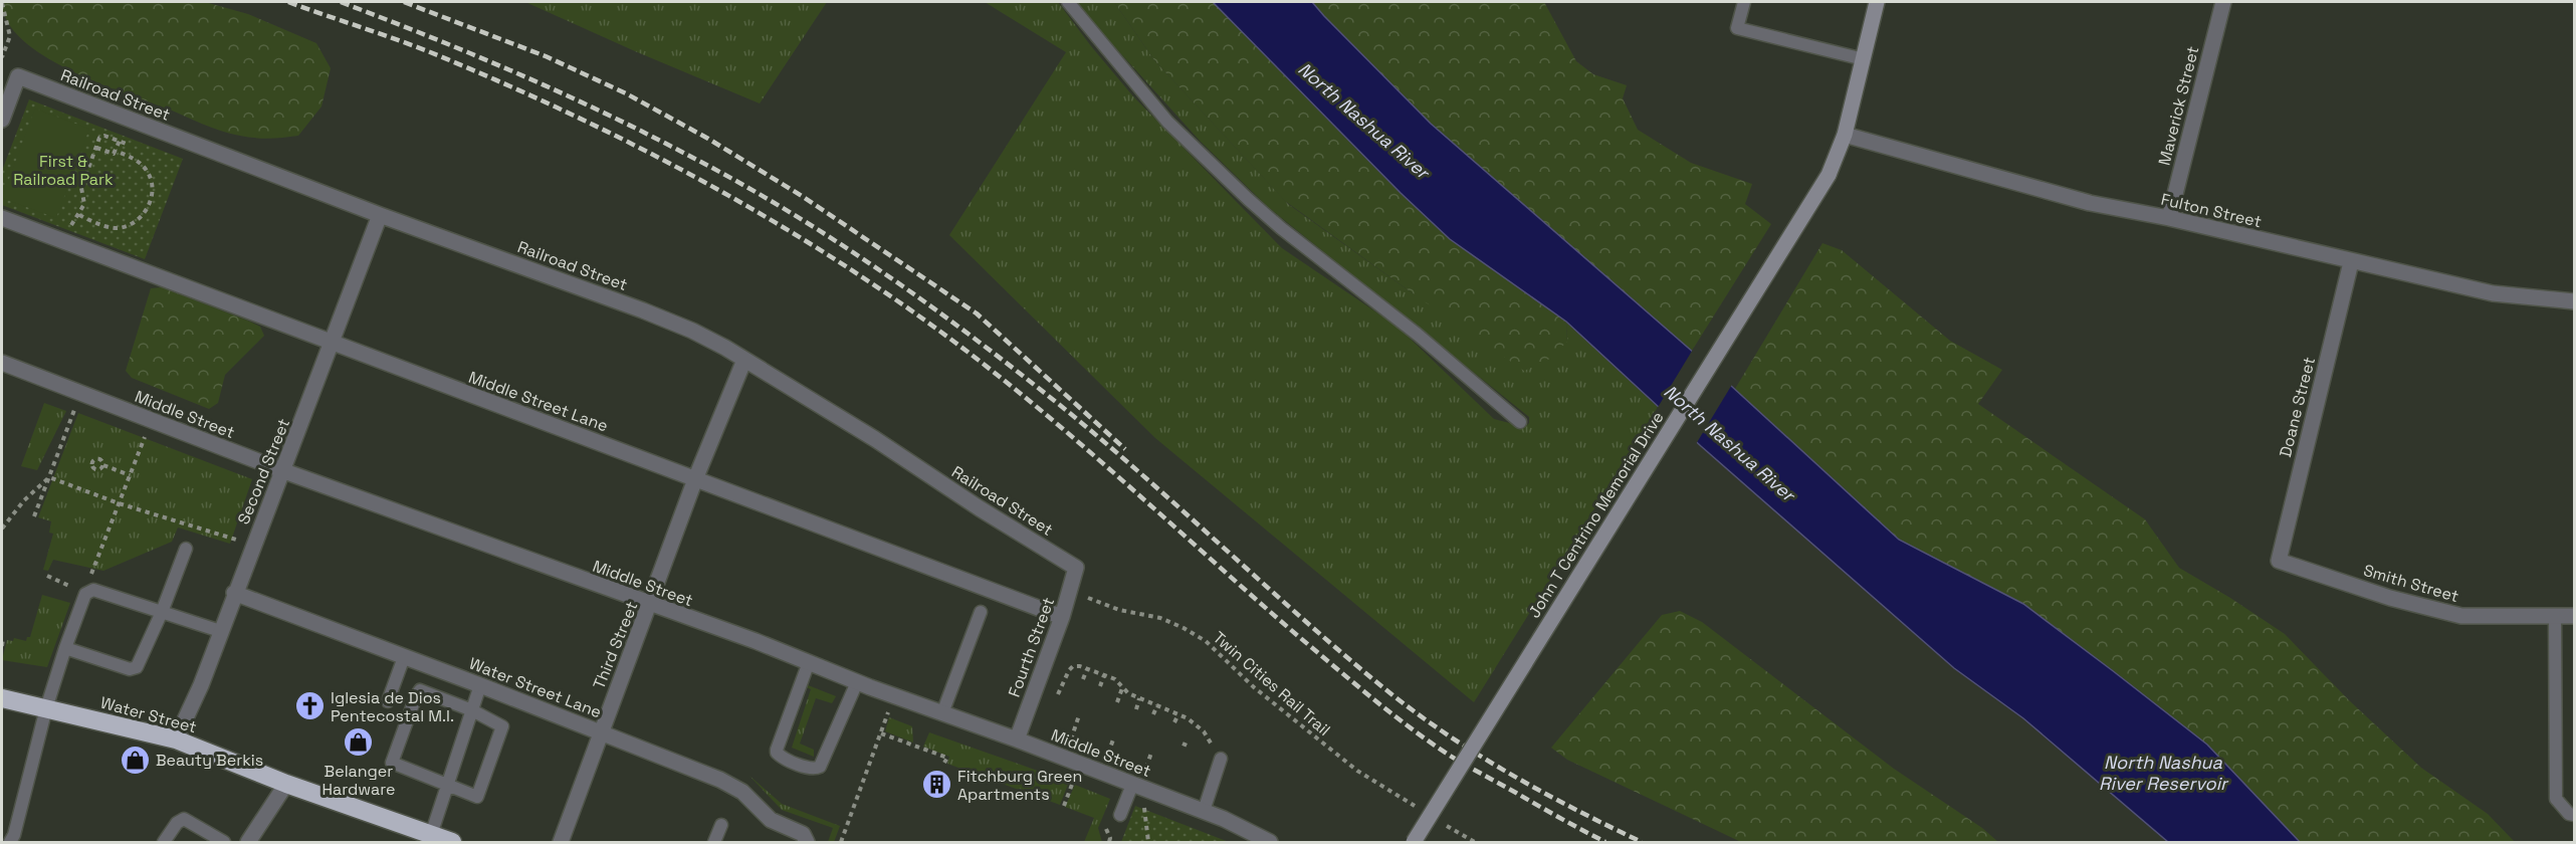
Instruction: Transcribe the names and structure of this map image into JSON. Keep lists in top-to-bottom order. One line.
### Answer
{"streets":{"highway":["Water Street"],"street":["Railroad Street","Maverick Street","Fulton Street","Middle Street Lane","Doane Street","Middle Street","Second Street","John T Centrino Memorial Drive","Smith Street","Third Street","Fourth Street","Water Street Lane"],"path":["Twin Cities Rail Trail"]},"crossings":[["Railroad Street","Second Street"],["Railroad Street","Third Street"],["Railroad Street","Fourth Street"],["Maverick Street","Fulton Street"],["Fulton Street","Doane Street"],["Fulton Street","John T Centrino Memorial Drive"],["Middle Street Lane","Second Street"],["Middle Street Lane","Third Street"],["Middle Street Lane","Fourth Street"],["Doane Street","Smith Street"],["Middle Street","Second Street"],["Middle Street","Third Street"],["Middle Street","Fourth Street"],["Second Street","Water Street Lane"],["Second Street","Water Street"],["Third Street","Water Street Lane"],["Fourth Street","Twin Cities Rail Trail"]],"water":["North Nashua River","North Nashua River Reservoir"],"parks":["First & Railroad Park"],"places":{"church":["Iglesia de Dios Pentecostal M.I."],"shop":["Belanger Hardware","Beauty Berkis"],"building":["Fitchburg Green Apartments"]}}
